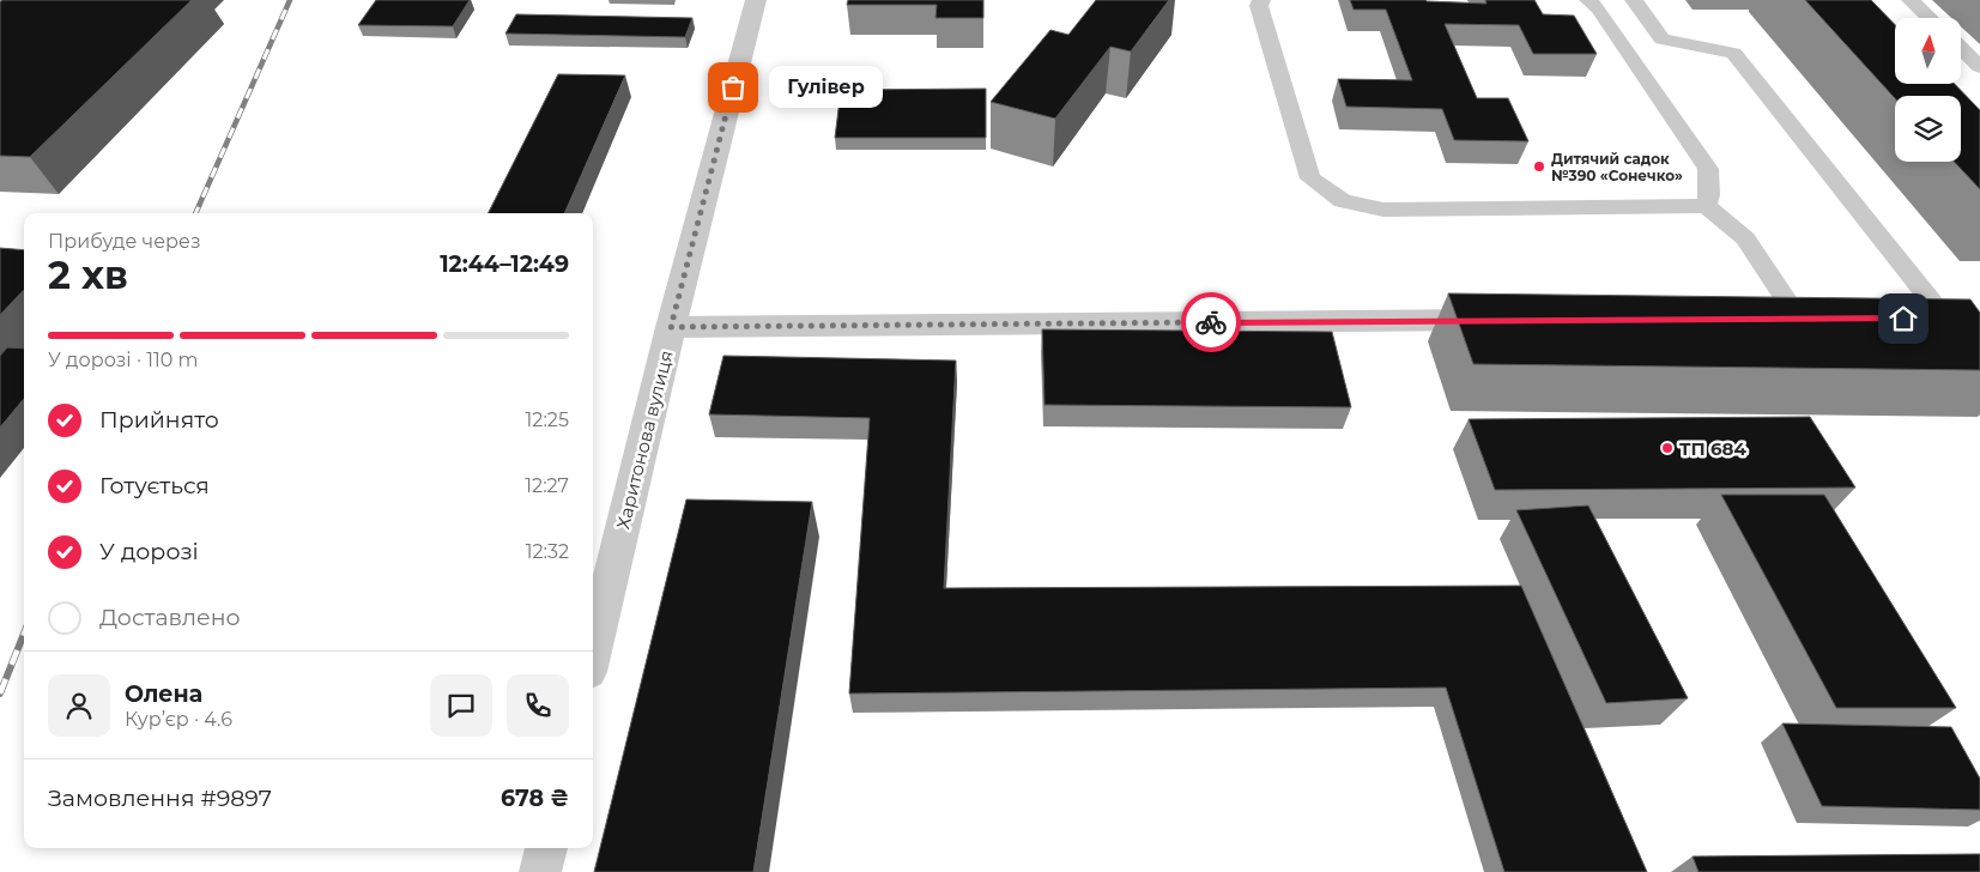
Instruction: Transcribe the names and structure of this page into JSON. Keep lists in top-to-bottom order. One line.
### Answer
{"streets":{"street":["Харитонова вулиця"]},"places":["Гулівер","Дитячий садок №390 «Сонечко»","ТП 684"],"north":"top","page":{"bubble":"Гулівер","heading":["2 хв","Прибуде через","12:44–12:49"],"panel":["Олена","Кур’єр · 4.6","Замовлення #9897","678 ₴"],"bar":"У дорозі · 110 m","list":[["Прийнято","12:25"],["Готується","12:27"],["У дорозі","12:32"],"Доставлено"]}}
